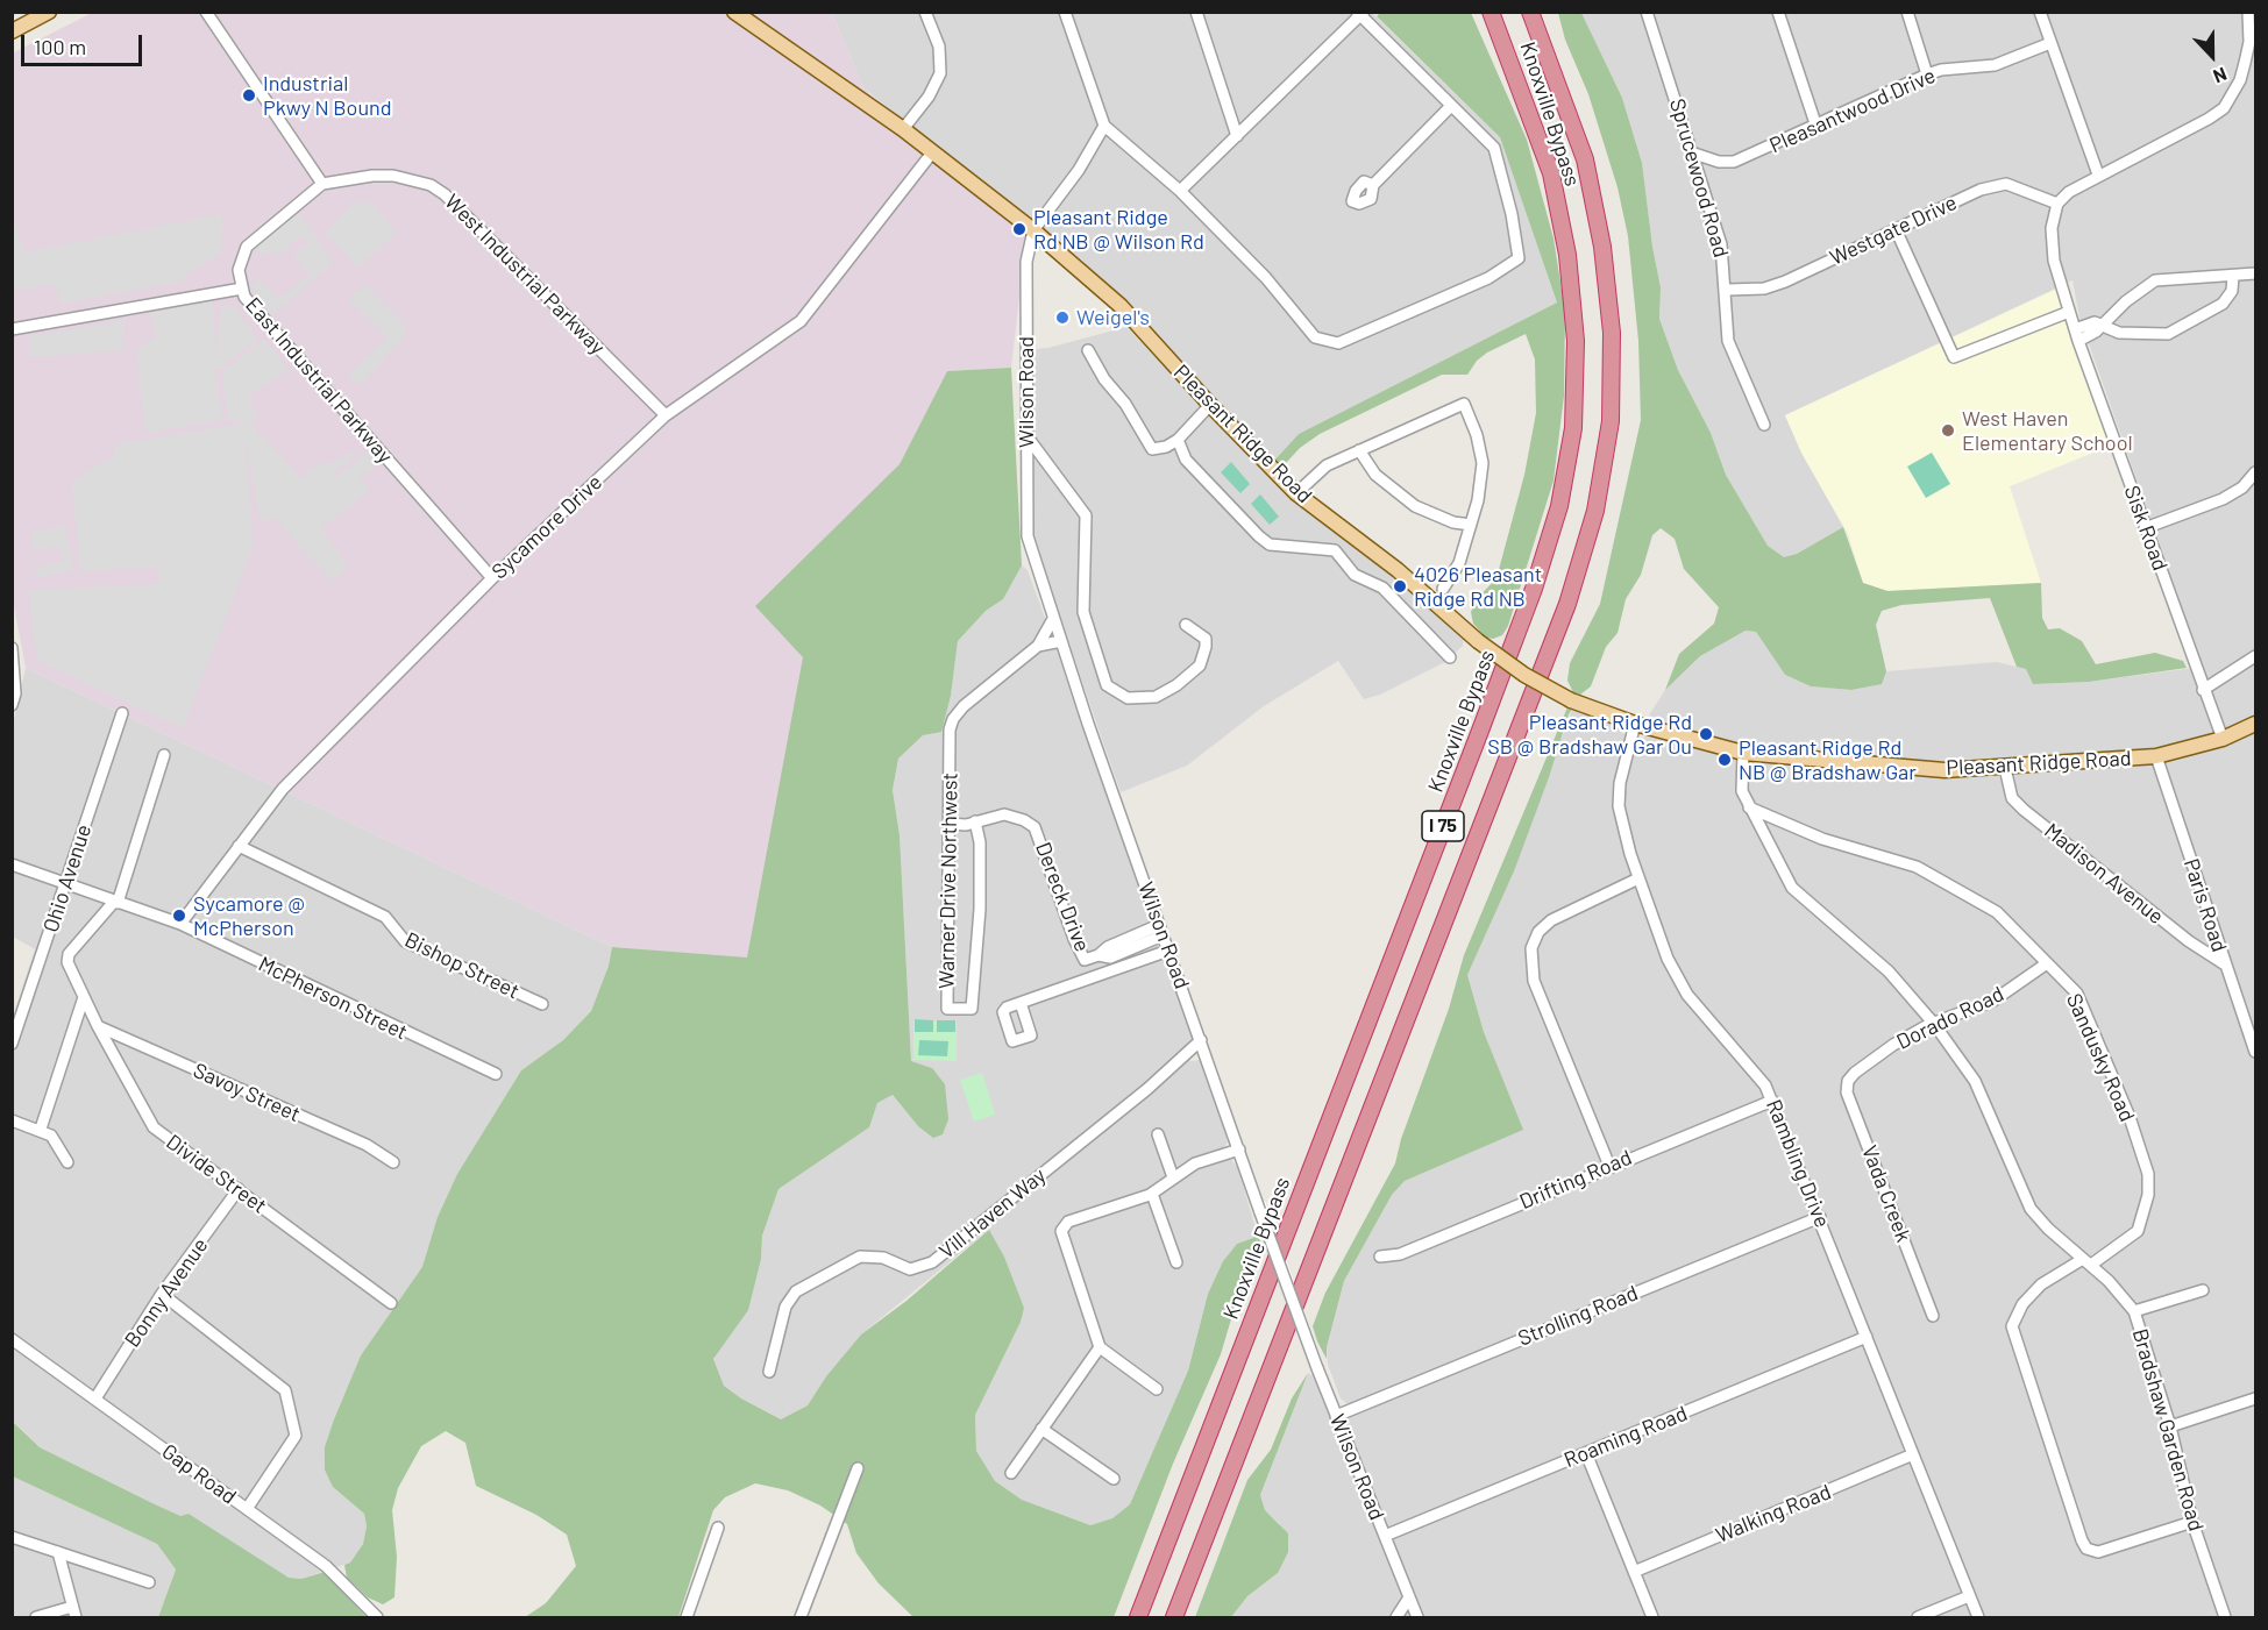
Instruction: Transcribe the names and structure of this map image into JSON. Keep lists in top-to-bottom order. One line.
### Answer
{"streets":{"highway":["Knoxville Bypass","I 75"],"main road":["Pleasant Ridge Road"],"street":["Pleasantwood Drive","Sprucewood Road","Westgate Drive","West Industrial Parkway","East Industrial Parkway","Wilson Road","Sycamore Drive","Sisk Road","Madison Avenue","Ohio Avenue","Warner Drive Northwest","Dereck Drive","Paris Road","Bishop Street","McPherson Street","Dorado Road","Sandusky Road","Savoy Street","Rambling Drive","Divide Street","Drifting Road","Vada Creek","Vill Haven Way","Bonny Avenue","Strolling Road","Bradshaw Garden Road","Roaming Road","Gap Road","Walking Road"]},"crossings":[["Pleasantwood Drive","Sprucewood Road"],["Sprucewood Road","Westgate Drive"],["Westgate Drive","Sisk Road"],["West Industrial Parkway","East Industrial Parkway"],["West Industrial Parkway","Sycamore Drive"],["East Industrial Parkway","Sycamore Drive"],["Wilson Road","Pleasant Ridge Road"],["Wilson Road","Warner Drive Northwest"],["Wilson Road","Dereck Drive"],["Wilson Road","Vill Haven Way"],["Wilson Road","Strolling Road"],["Wilson Road","Roaming Road"],["Pleasant Ridge Road","Sycamore Drive"],["Pleasant Ridge Road","Sisk Road"],["Pleasant Ridge Road","Madison Avenue"],["Pleasant Ridge Road","Paris Road"],["Pleasant Ridge Road","Rambling Drive"],["Pleasant Ridge Road","Bradshaw Garden Road"],["Sycamore Drive","Bishop Street"],["Sycamore Drive","McPherson Street"],["Madison Avenue","Paris Road"],["Ohio Avenue","McPherson Street"],["Warner Drive Northwest","Dereck Drive"],["McPherson Street","Divide Street"],["Dorado Road","Sandusky Road"],["Dorado Road","Vada Creek"],["Dorado Road","Bradshaw Garden Road"],["Sandusky Road","Bradshaw Garden Road"],["Savoy Street","Divide Street"],["Rambling Drive","Drifting Road"],["Rambling Drive","Strolling Road"],["Rambling Drive","Roaming Road"],["Rambling Drive","Walking Road"],["Divide Street","Bonny Avenue"],["Bonny Avenue","Gap Road"]],"places":["Industrial Pkwy N Bound","Pleasant Ridge Rd NB @ Wilson Rd","Weigel's","West Haven Elementary School","4026 Pleasant Ridge Rd NB","Pleasant Ridge Rd SB @ Bradshaw Gar Ou","Pleasant Ridge Rd NB @ Bradshaw Gar","Sycamore @ McPherson"],"scale_bar":"100 m","north":"bottom"}
